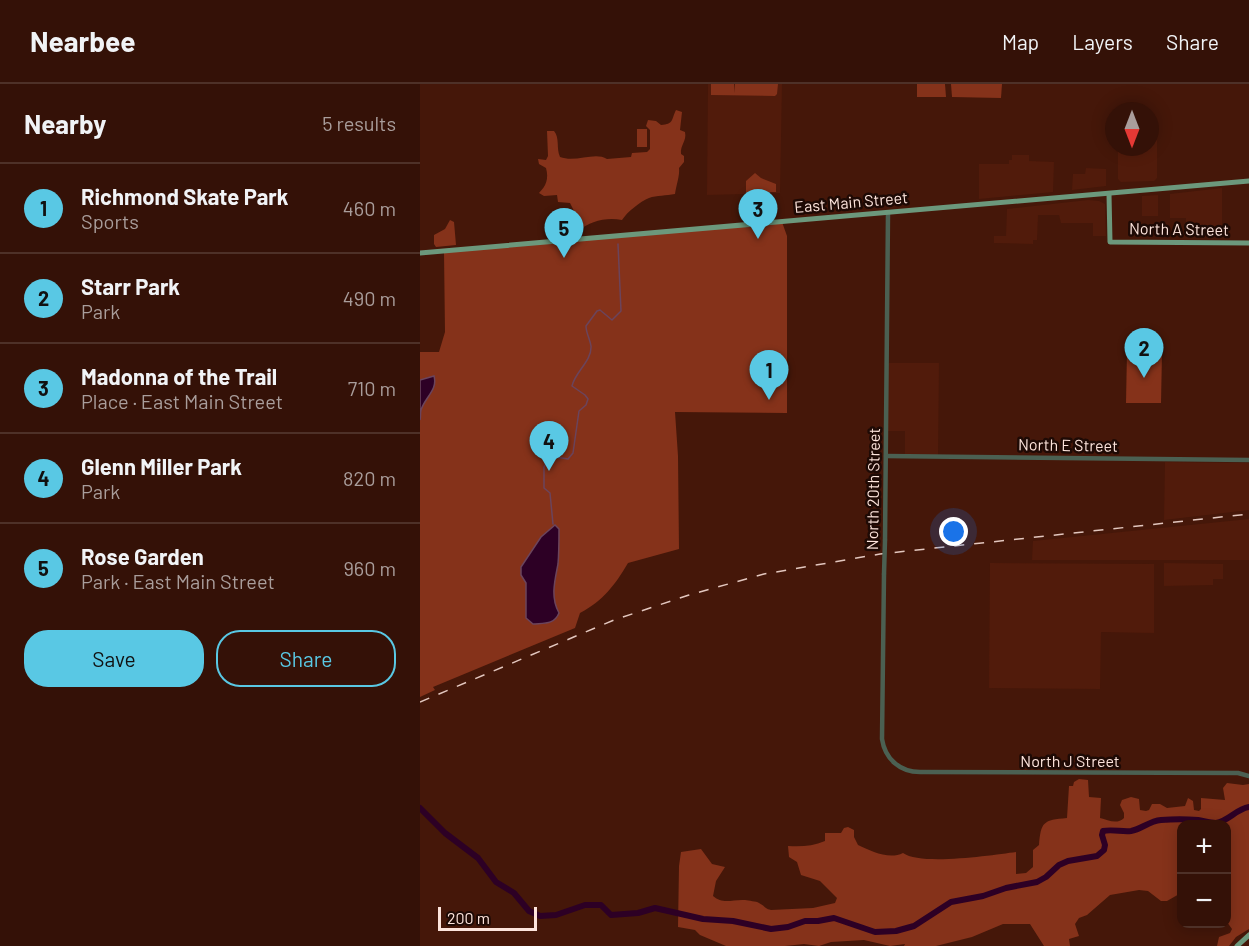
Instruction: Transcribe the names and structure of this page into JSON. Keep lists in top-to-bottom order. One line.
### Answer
{"streets":{"main road":["East Main Street","North A Street"],"street":["North E Street","North 20th Street","North J Street"]},"crossings":[["East Main Street","North A Street"],["East Main Street","North 20th Street"],["North E Street","North 20th Street"],["North 20th Street","North J Street"]],"scale_bar":"200 m","north":"bottom","page":{"header":"Nearbee","nav":["Map","Layers","Share"],"heading":["Nearby","5 results"],"list":[{"mark":"1","name":"Richmond Skate Park","note":"Sports","value":"460 m"},{"mark":"2","name":"Starr Park","note":"Park","value":"490 m"},{"mark":"3","name":"Madonna of the Trail","note":"Place · East Main Street","value":"710 m"},{"mark":"4","name":"Glenn Miller Park","note":"Park","value":"820 m"},{"mark":"5","name":"Rose Garden","note":"Park · East Main Street","value":"960 m"}],"pins":["3","5","2","1","4"],"buttons":["Save","Share"],"map_buttons":["+","−"],"scale":"200 m"}}
